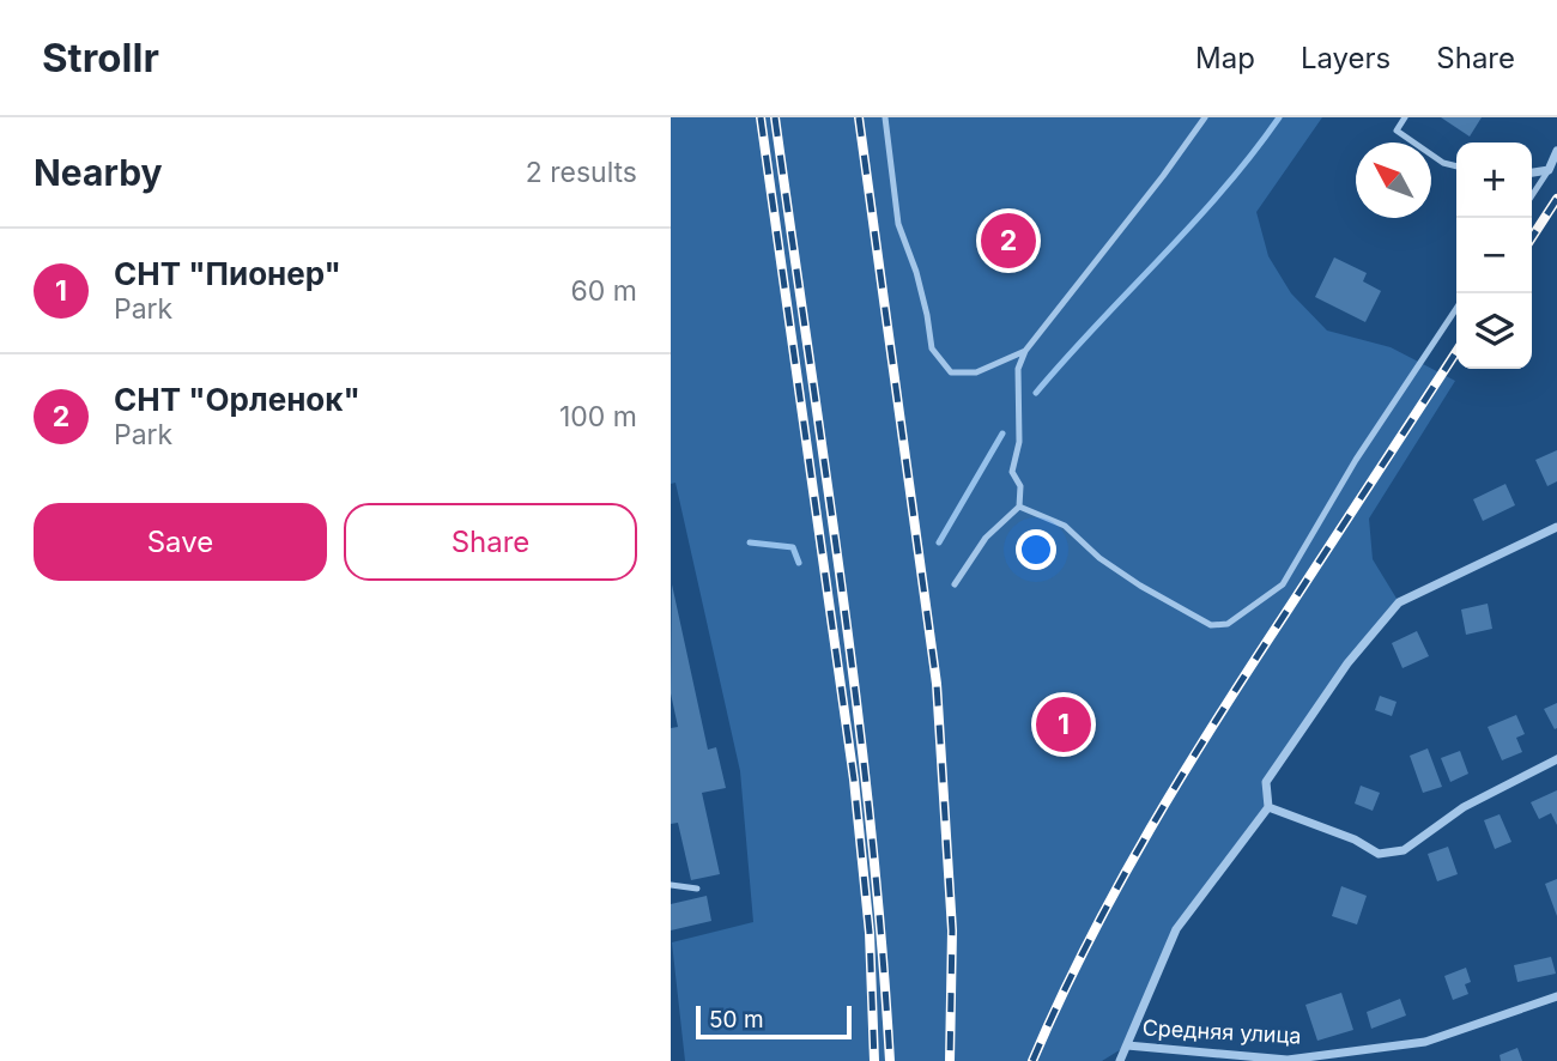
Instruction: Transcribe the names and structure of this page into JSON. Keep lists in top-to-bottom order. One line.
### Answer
{"streets":{"street":["Средняя улица"]},"scale_bar":"50 m","north":"top left","page":{"header":"Strollr","nav":["Map","Layers","Share"],"heading":["Nearby","2 results"],"map_buttons":["+","−"],"pins":["2","1"],"list":[{"mark":"1","name":"СНТ \"Пионер\"","note":"Park","value":"60 m"},{"mark":"2","name":"СНТ \"Орленок\"","note":"Park","value":"100 m"}],"buttons":["Save","Share"],"scale":"50 m"}}
